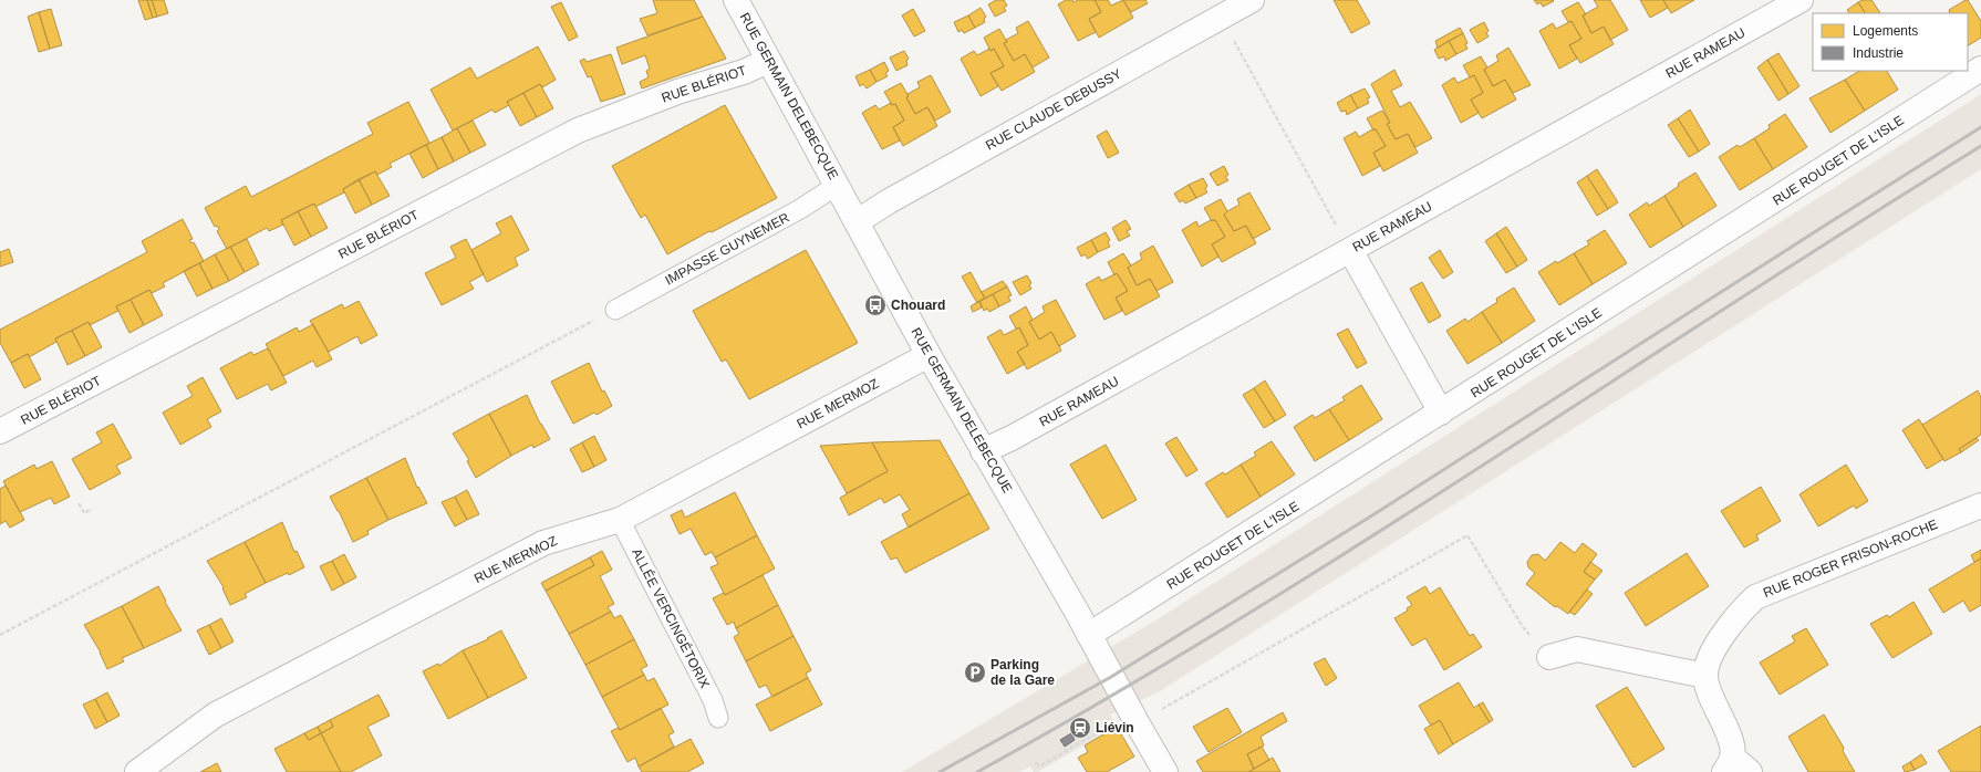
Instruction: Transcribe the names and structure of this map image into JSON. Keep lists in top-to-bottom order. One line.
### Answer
{"streets":{"street":["RUE RAMEAU","RUE BLÉRIOT","RUE GERMAIN DELEBECQUE","RUE CLAUDE DEBUSSY","RUE ROUGET DE L'ISLE","RUE MERMOZ","RUE ROGER FRISON-ROCHE"],"lane":["IMPASSE GUYNEMER","ALLÉE VERCINGÉTORIX"]},"crossings":[["RUE RAMEAU","RUE GERMAIN DELEBECQUE"],["RUE BLÉRIOT","RUE GERMAIN DELEBECQUE"],["RUE GERMAIN DELEBECQUE","RUE CLAUDE DEBUSSY"],["RUE GERMAIN DELEBECQUE","RUE ROUGET DE L'ISLE"],["RUE GERMAIN DELEBECQUE","IMPASSE GUYNEMER"],["RUE GERMAIN DELEBECQUE","RUE MERMOZ"],["RUE MERMOZ","ALLÉE VERCINGÉTORIX"]],"places":{"bus stop":["Chouard"],"parking":["Parking de la Gare"],"station":["Liévin"]},"legend":["Logements","Industrie"]}
